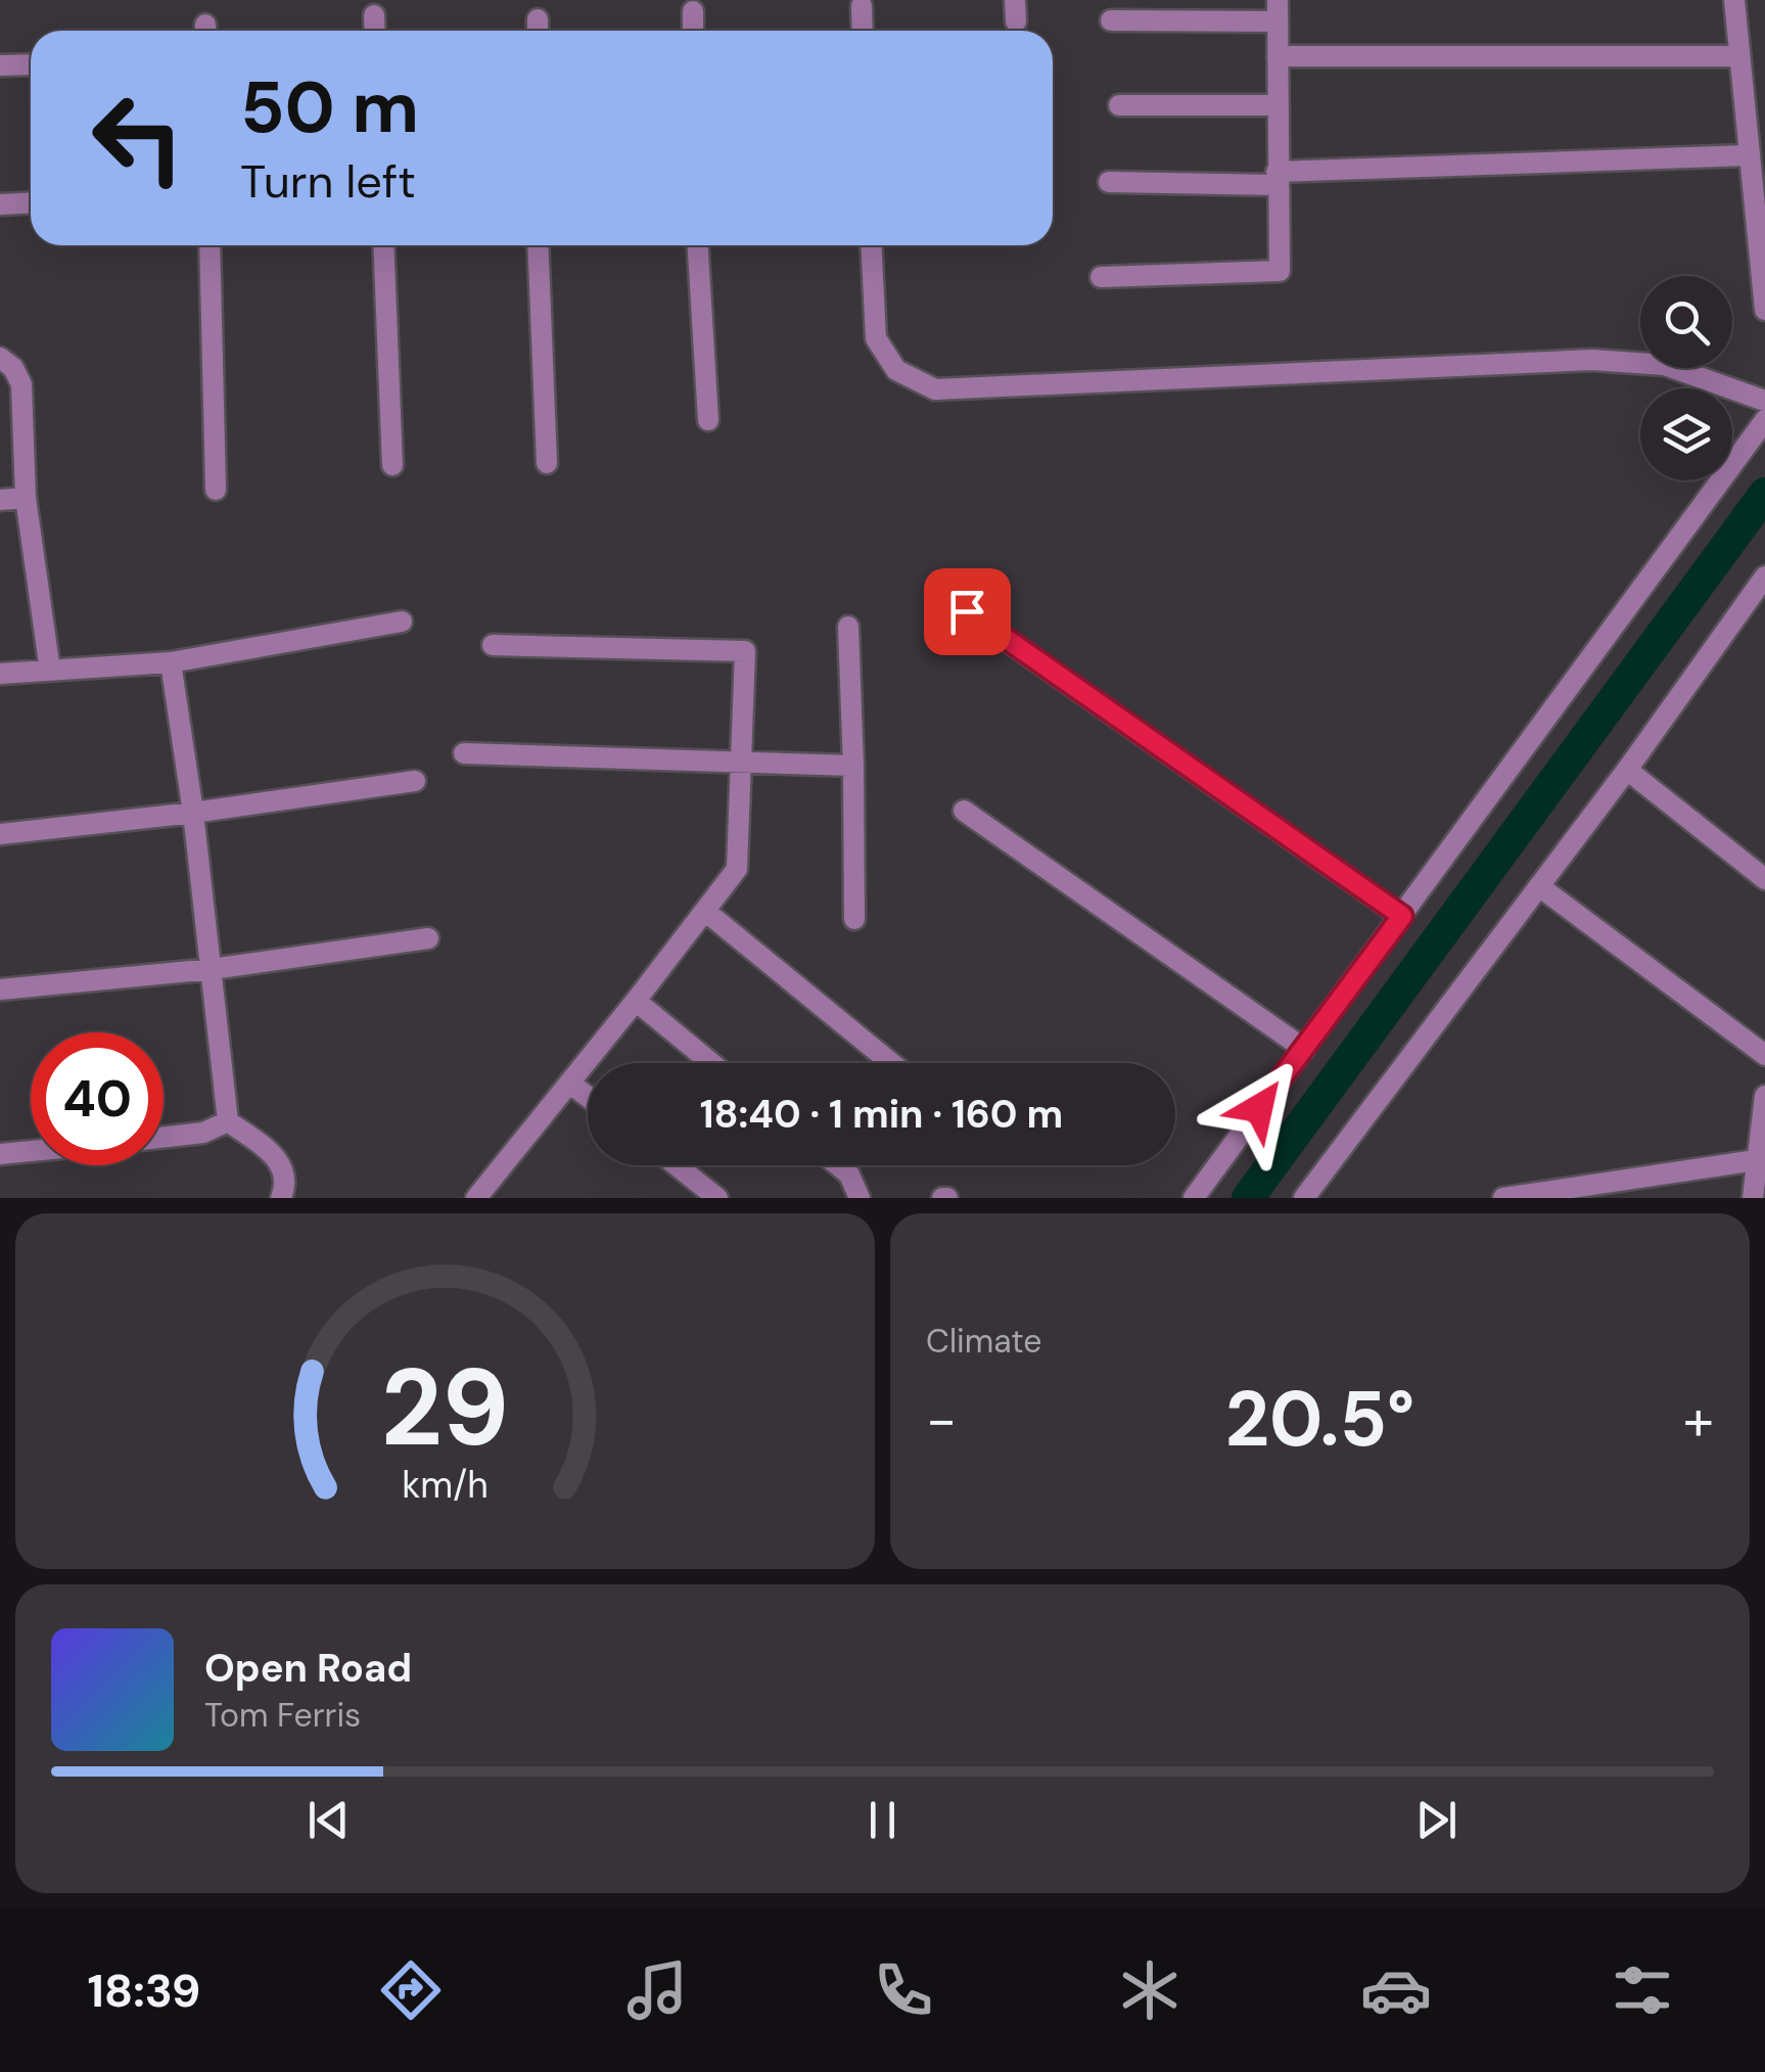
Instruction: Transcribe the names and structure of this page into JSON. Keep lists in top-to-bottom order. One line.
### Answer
{"page":{"turn":["50 m","Turn left"],"limit":"40","trip":"18:40 · 1 min · 160 m","tile":"Climate","heat":["−","20.5°","+"],"song":["Open Road","Tom Ferris"],"tabs":"18:39","gauge":["29","km/h"]}}
